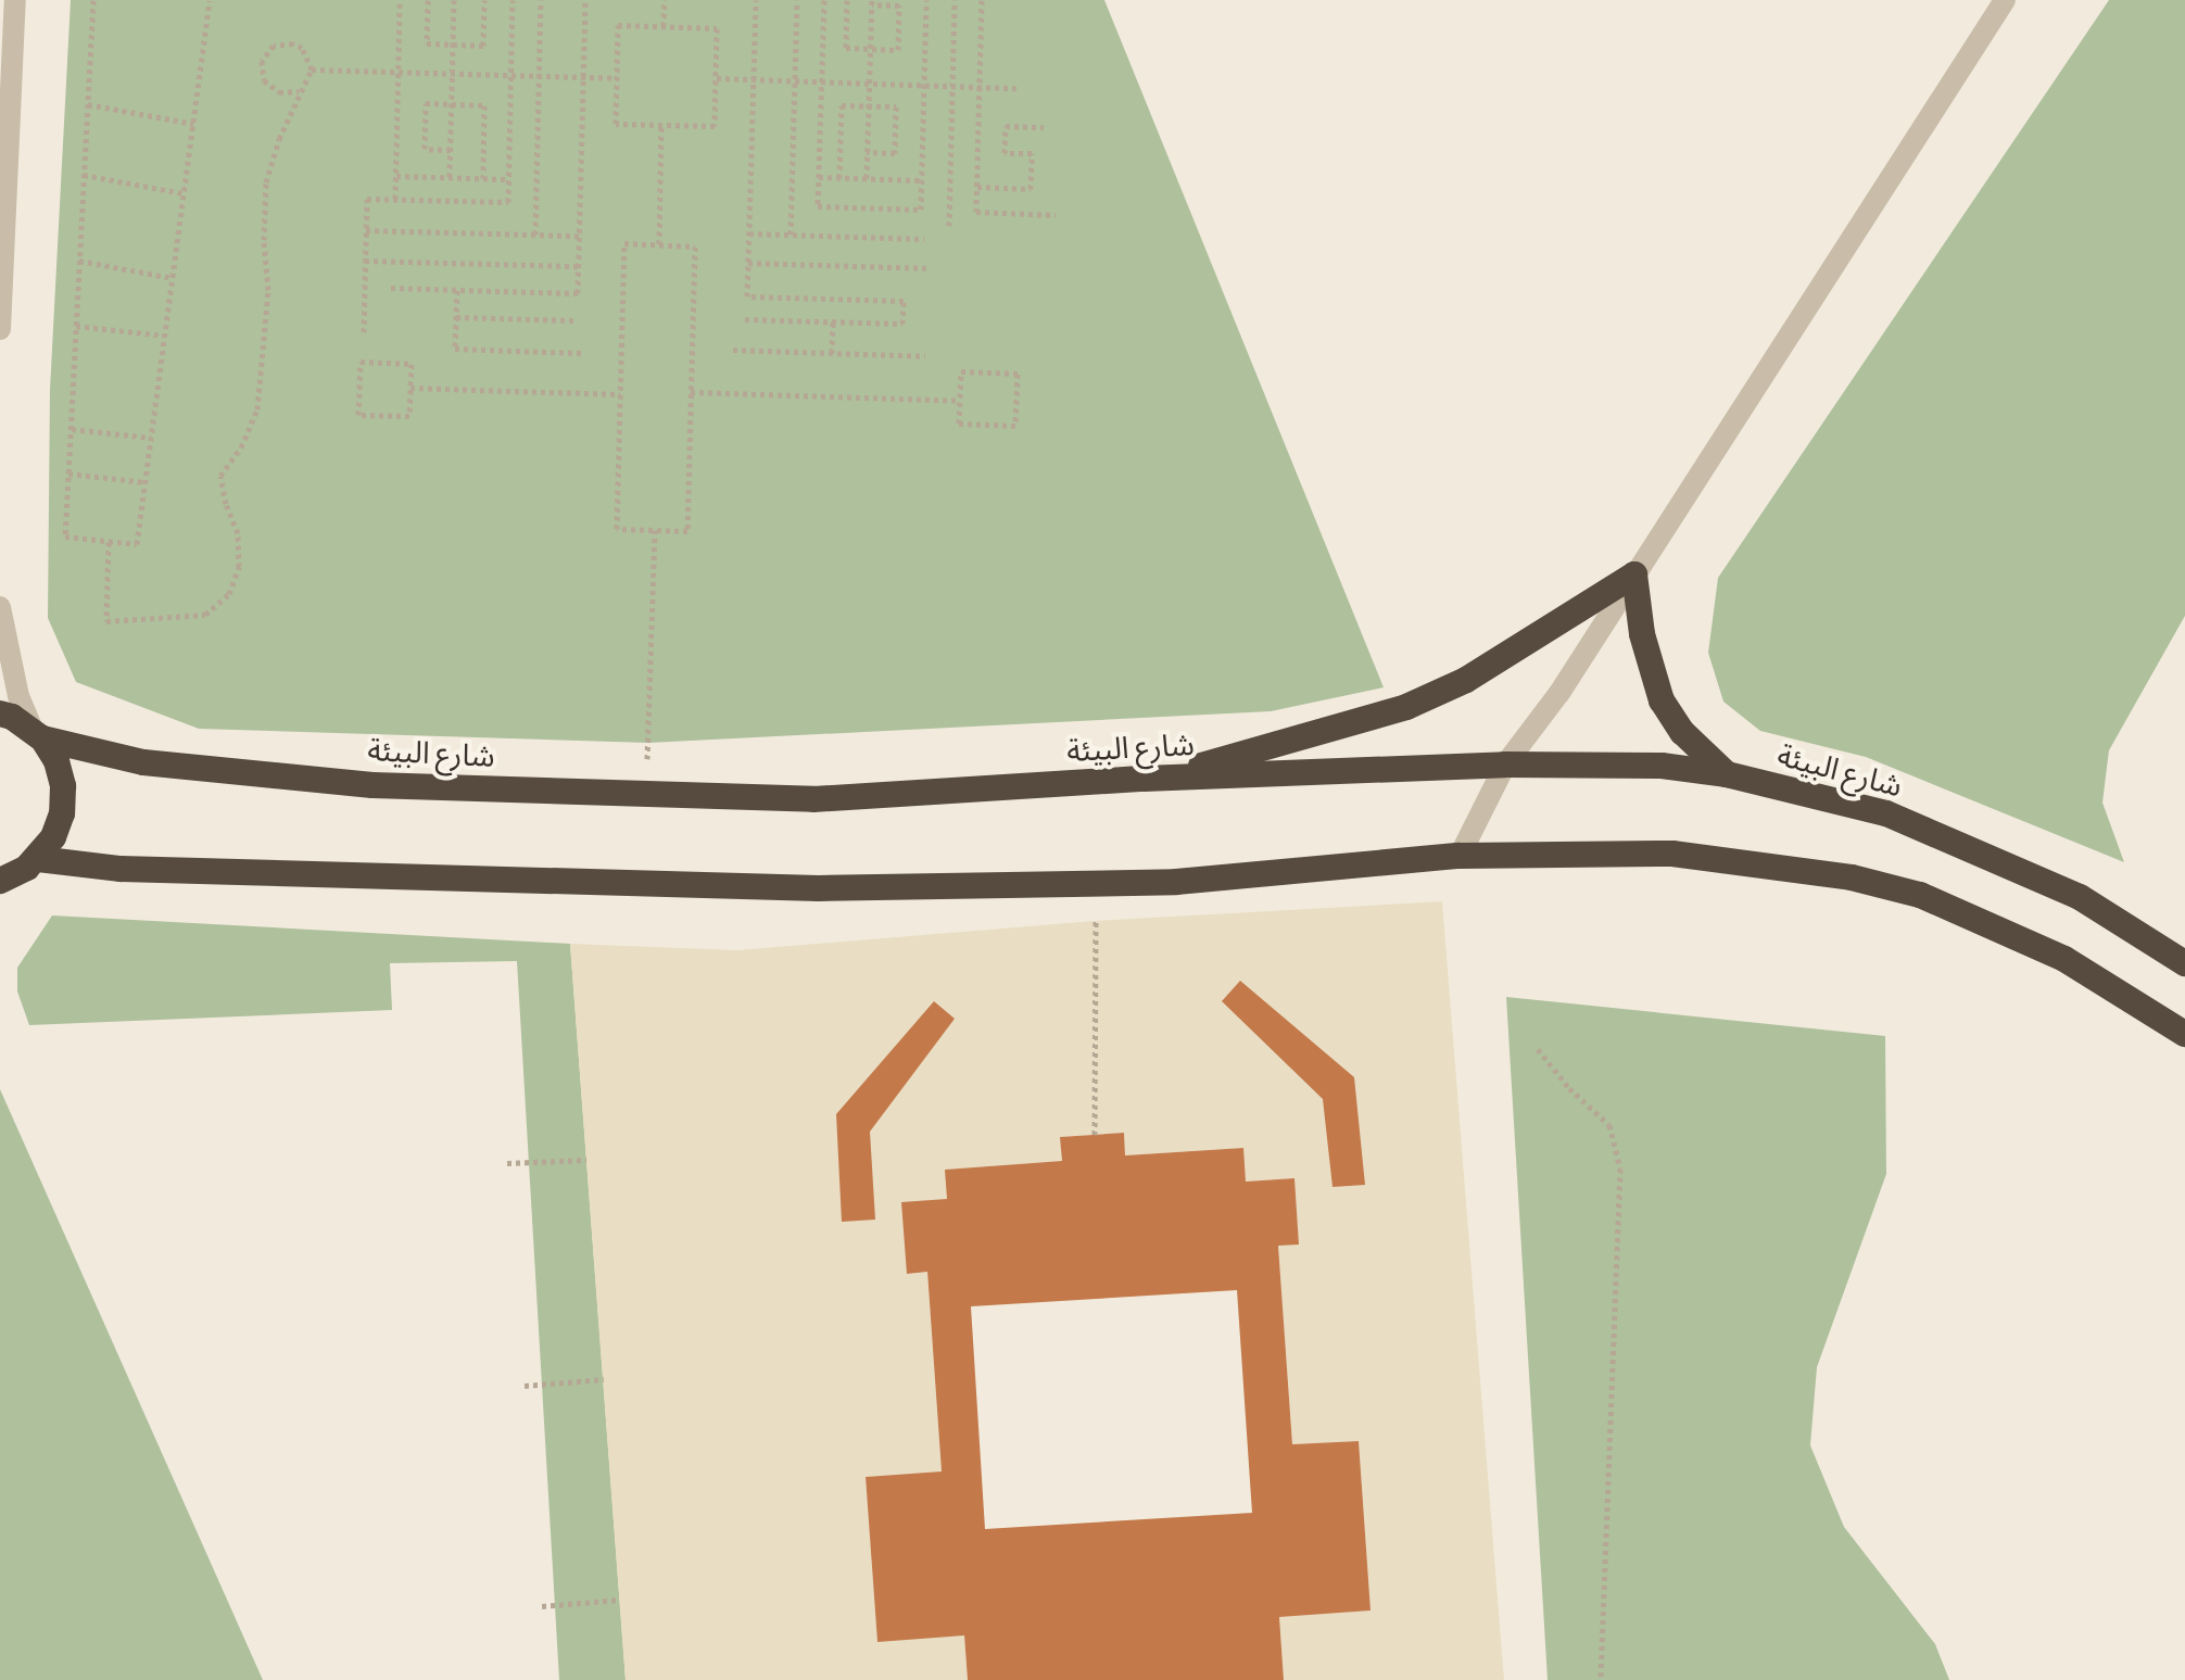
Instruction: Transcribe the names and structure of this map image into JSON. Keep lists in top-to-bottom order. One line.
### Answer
{"streets":{"highway":["شارع البيئة"]}}
